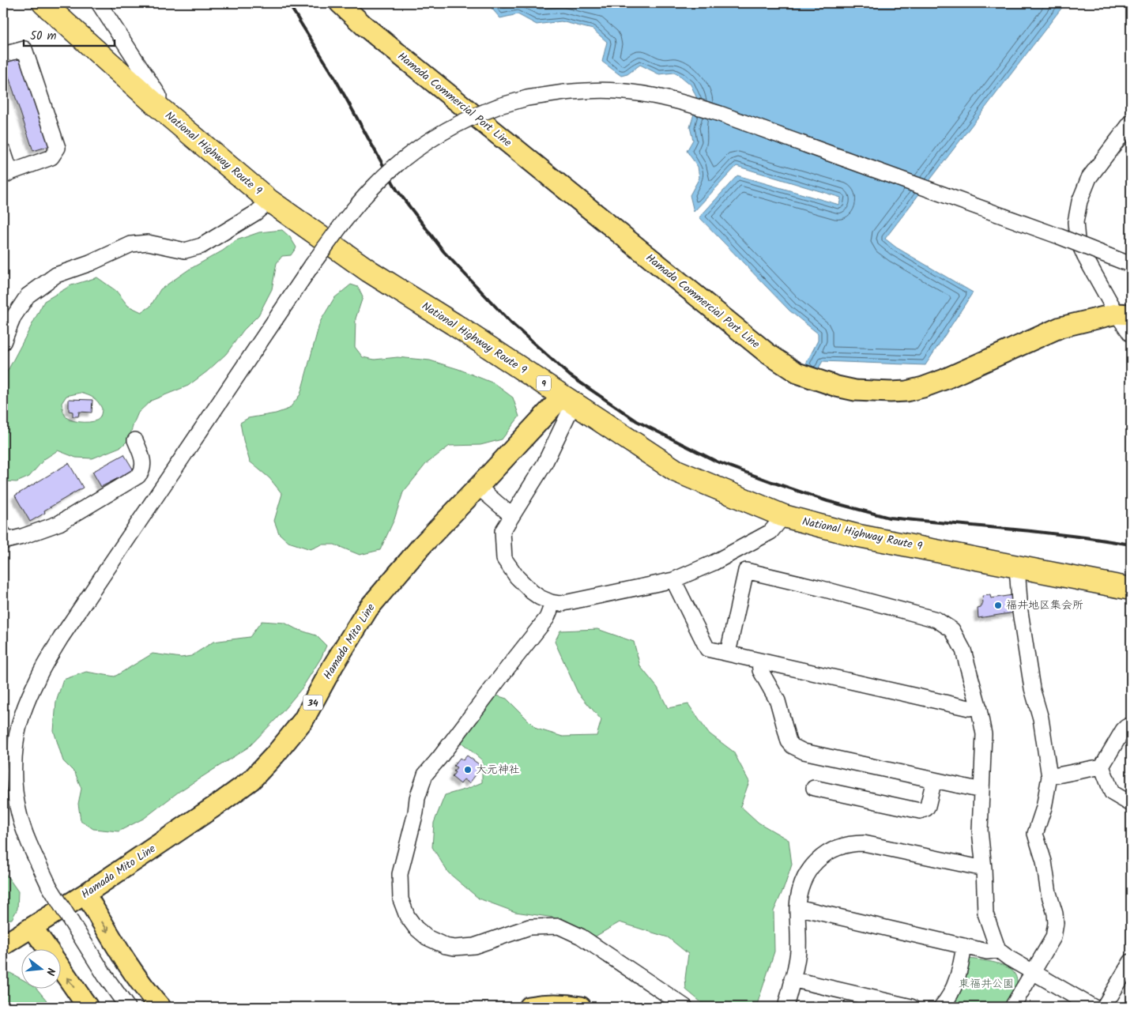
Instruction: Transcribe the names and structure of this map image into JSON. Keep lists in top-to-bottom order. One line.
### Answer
{"streets":{"highway":["National Highway Route 9","9"],"main road":["Hamada Commercial Port Line","Hamada Mito Line","34"]},"crossings":[["National Highway Route 9","Hamada Mito Line"]],"parks":["東福井公園"],"places":["福井地区集会所","大元神社"],"scale_bar":"50 m","north":"right"}
